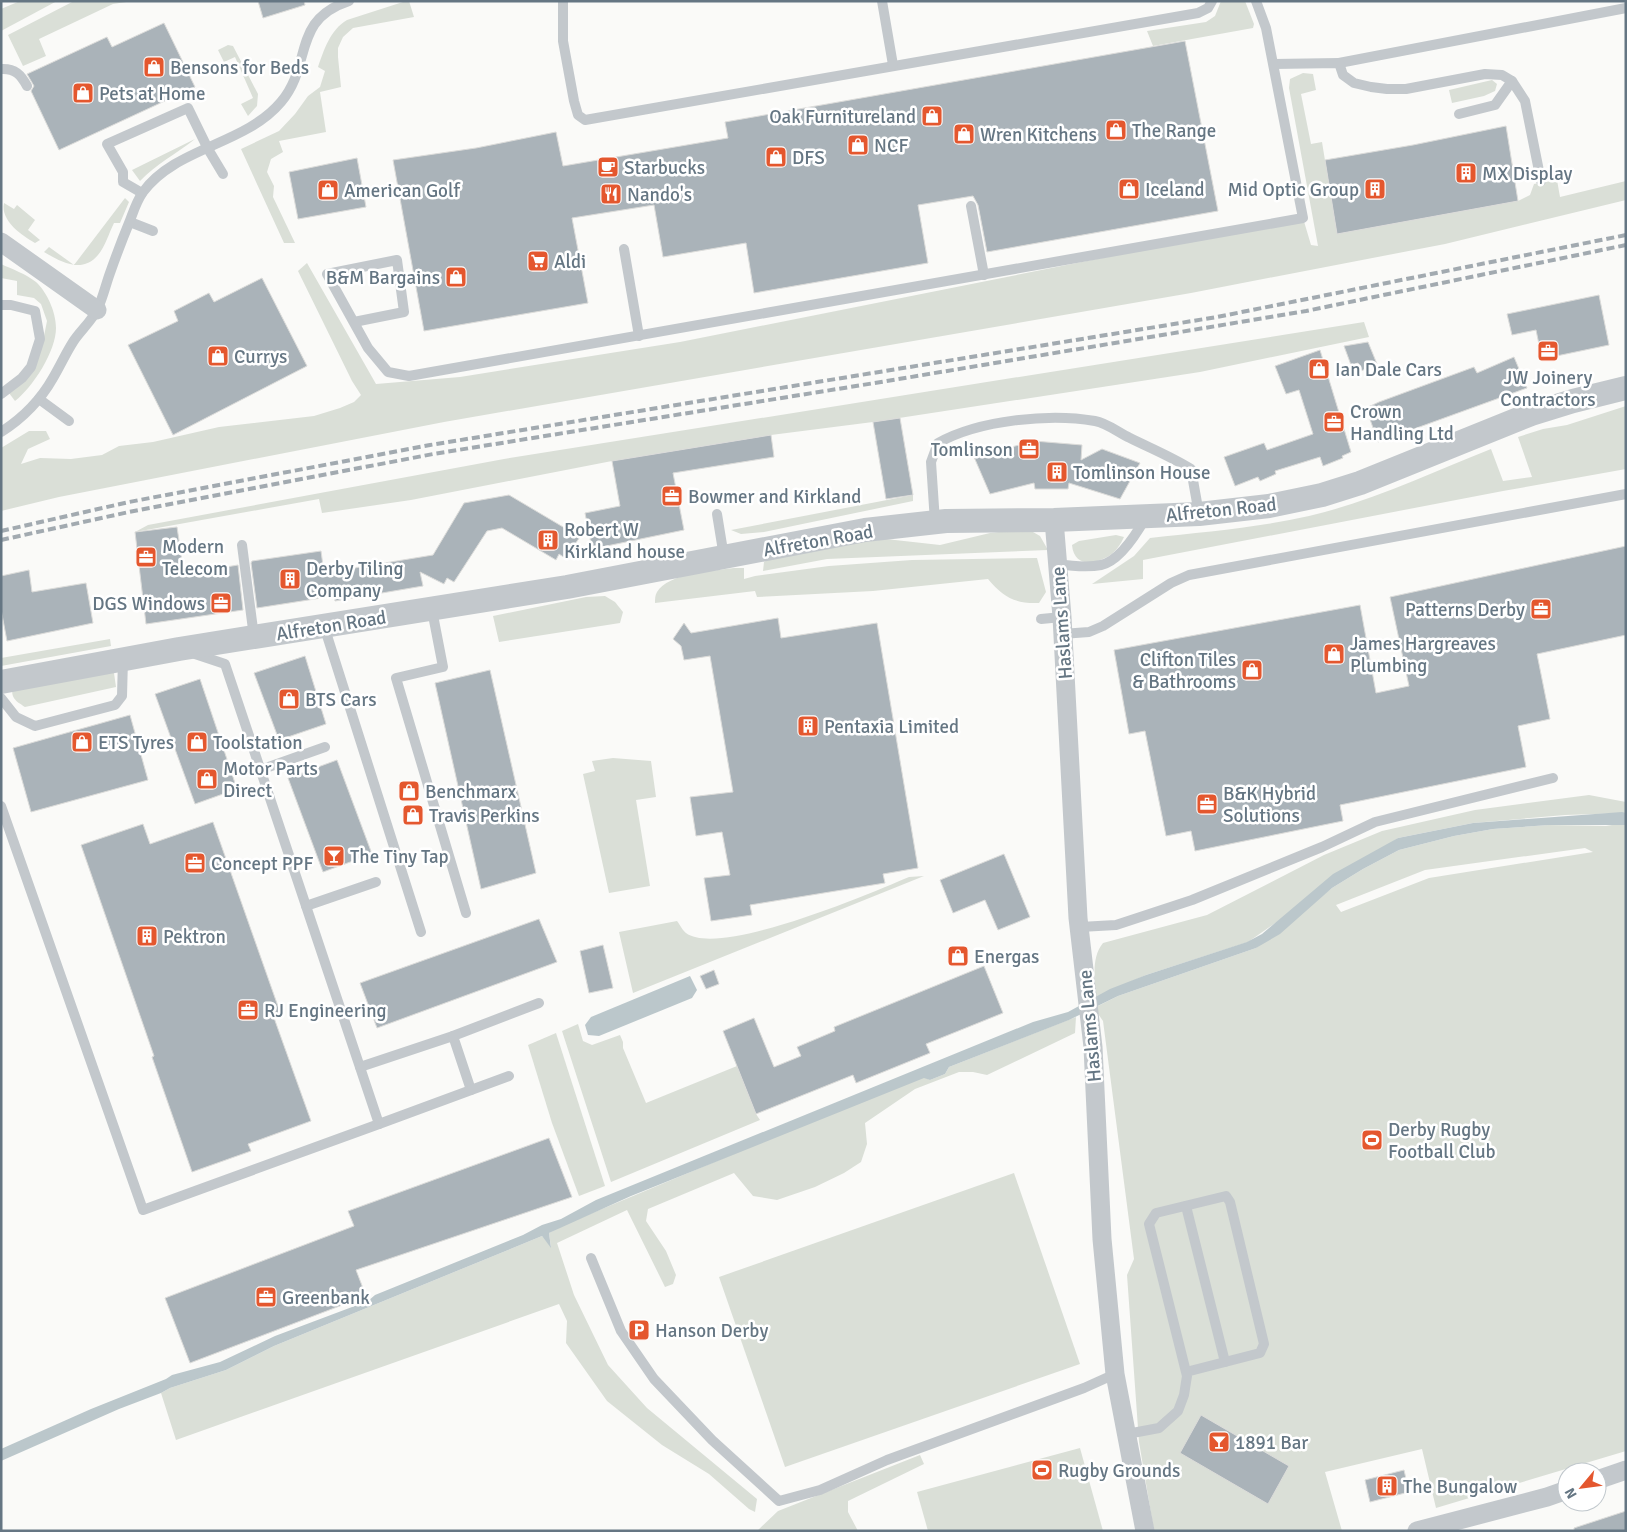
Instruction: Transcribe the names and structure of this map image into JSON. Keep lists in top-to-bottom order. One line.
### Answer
{"streets":{"street":["Alfreton Road","Haslams Lane"]},"crossings":[["Alfreton Road","Haslams Lane"]],"places":{"shop":["Bensons for Beds","Pets at Home","Oak Furnitureland","The Range","Wren Kitchens","NCF","DFS","Iceland","American Golf","B&M Bargains","Currys","Ian Dale Cars","James Hargreaves Plumbing","Clifton Tiles & Bathrooms","BTS Cars","ETS Tyres","Toolstation","Motor Parts Direct","Benchmarx","Travis Perkins","Energas"],"cafe":["Starbucks"],"building":["MX Display","Mid Optic Group","Tomlinson House","Robert W Kirkland house","Derby Tiling Company","Pentaxia Limited","Pektron","The Bungalow"],"restaurant":["Nando's"],"supermarket":["Aldi"],"office":["JW Joinery Contractors","Crown Handling Ltd","Tomlinson","Bowmer and Kirkland","Modern Telecom","DGS Windows","Patterns Derby","B&K Hybrid Solutions","Concept PPF","RJ Engineering","Greenbank"],"bar":["The Tiny Tap","1891 Bar"],"sports":["Derby Rugby Football Club","Rugby Grounds"],"parking":["Hanson Derby"]},"north":"bottom left"}
